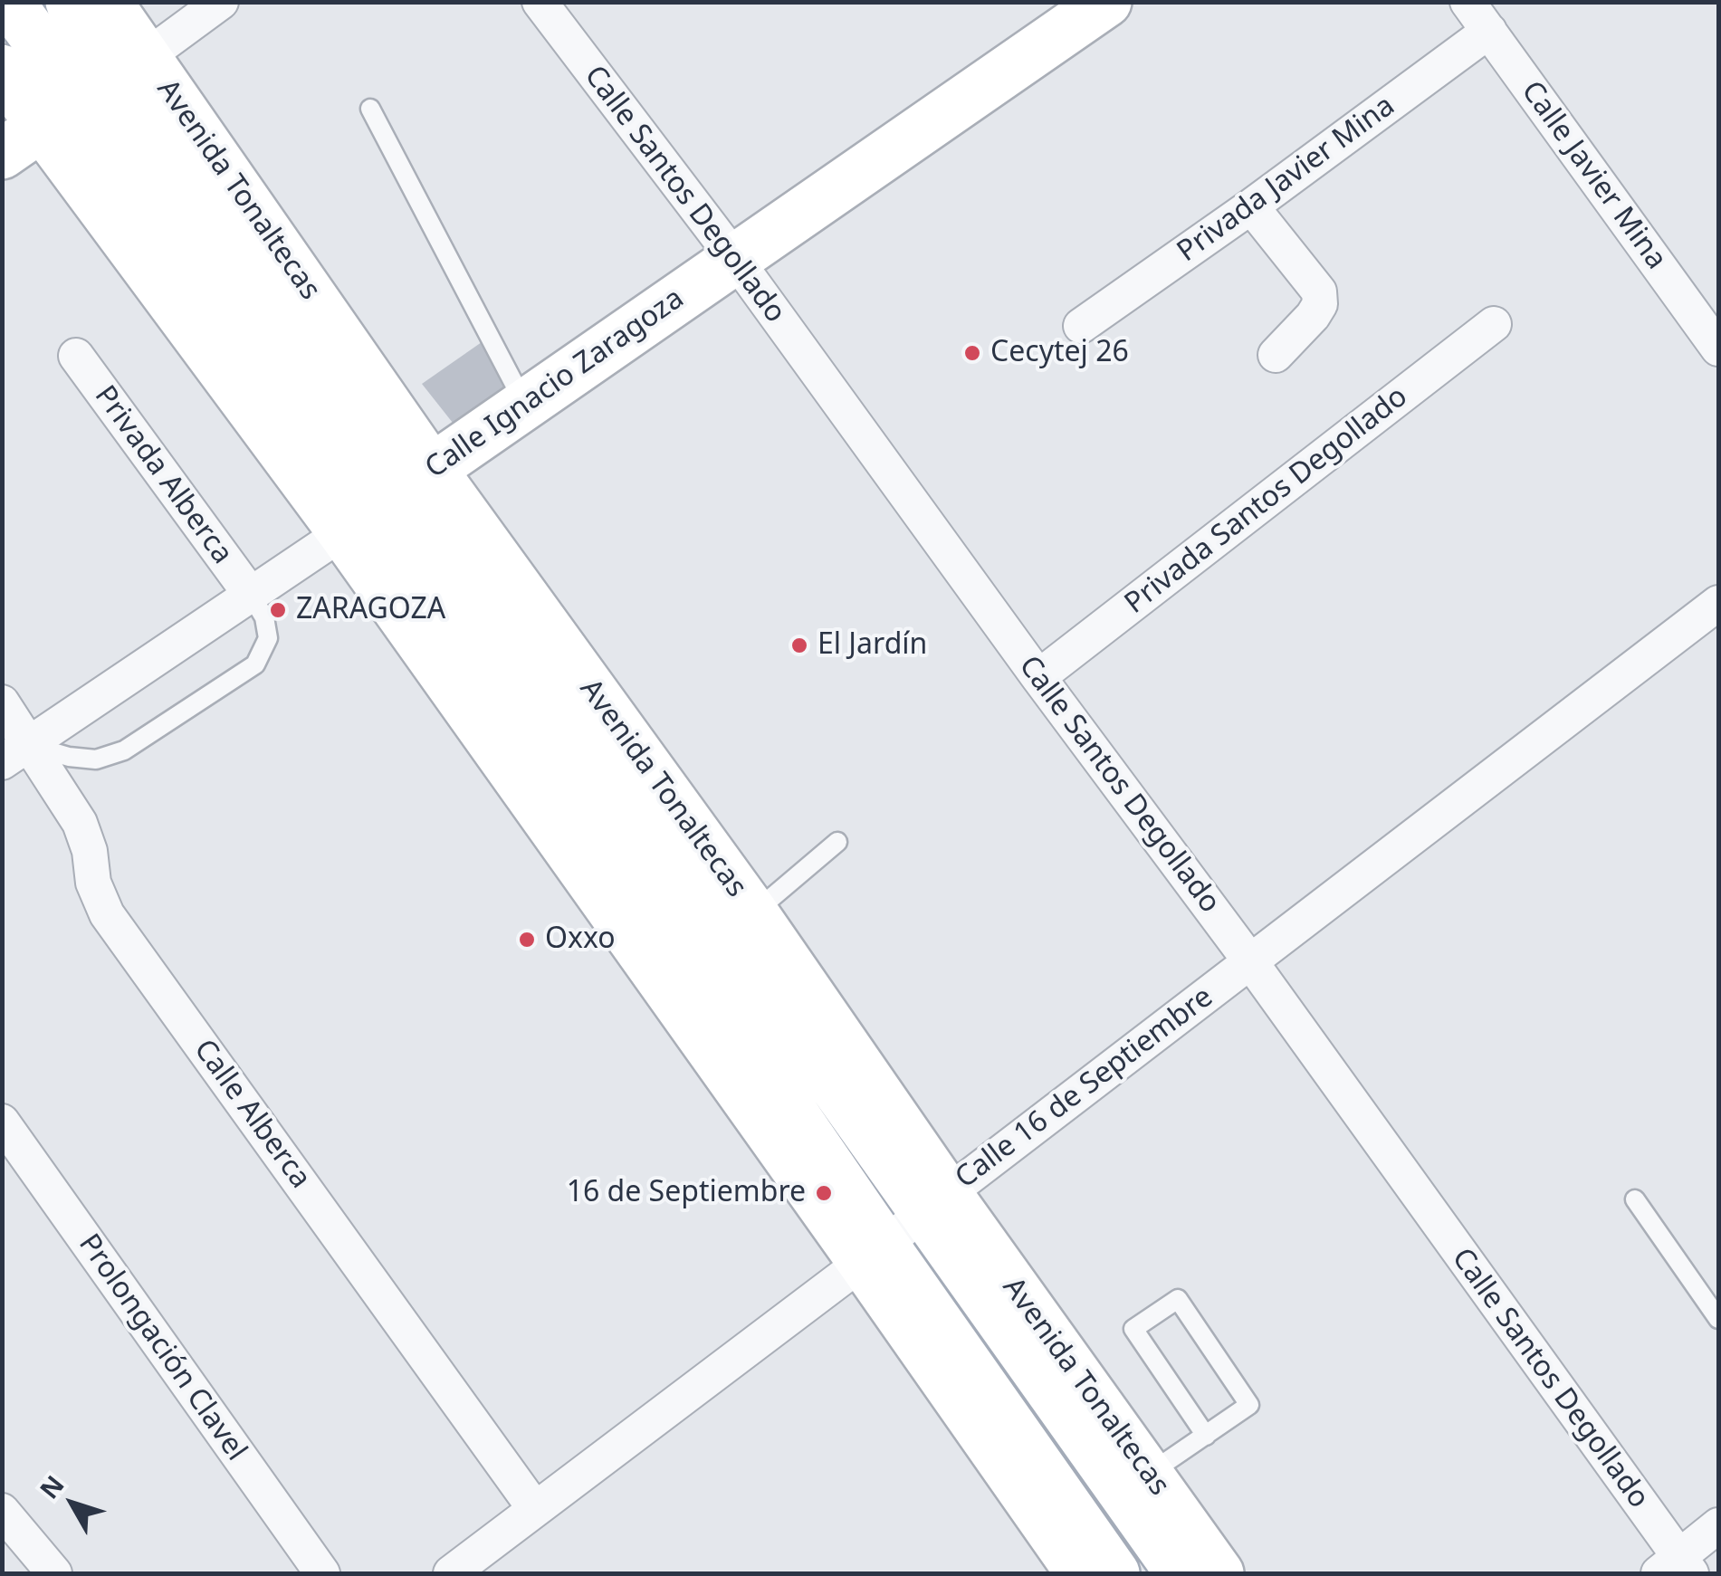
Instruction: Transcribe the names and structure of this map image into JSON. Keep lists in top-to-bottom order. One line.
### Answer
{"streets":{"main road":["Avenida Tonaltecas","Calle Ignacio Zaragoza"],"street":["Calle Javier Mina","Privada Javier Mina","Calle Santos Degollado","Privada Alberca","Privada Santos Degollado","Calle 16 de Septiembre","Calle Alberca","Prolongación Clavel"]},"crossings":[["Calle Javier Mina","Privada Javier Mina"],["Avenida Tonaltecas","Calle Ignacio Zaragoza"],["Avenida Tonaltecas","Calle 16 de Septiembre"],["Calle Santos Degollado","Calle Ignacio Zaragoza"],["Calle Santos Degollado","Privada Santos Degollado"],["Calle Santos Degollado","Calle 16 de Septiembre"],["Calle Ignacio Zaragoza","Privada Alberca"],["Calle Ignacio Zaragoza","Calle Alberca"],["Calle 16 de Septiembre","Calle Alberca"]],"places":["Cecytej 26","ZARAGOZA","El Jardín","Oxxo","16 de Septiembre"],"north":"top left"}
